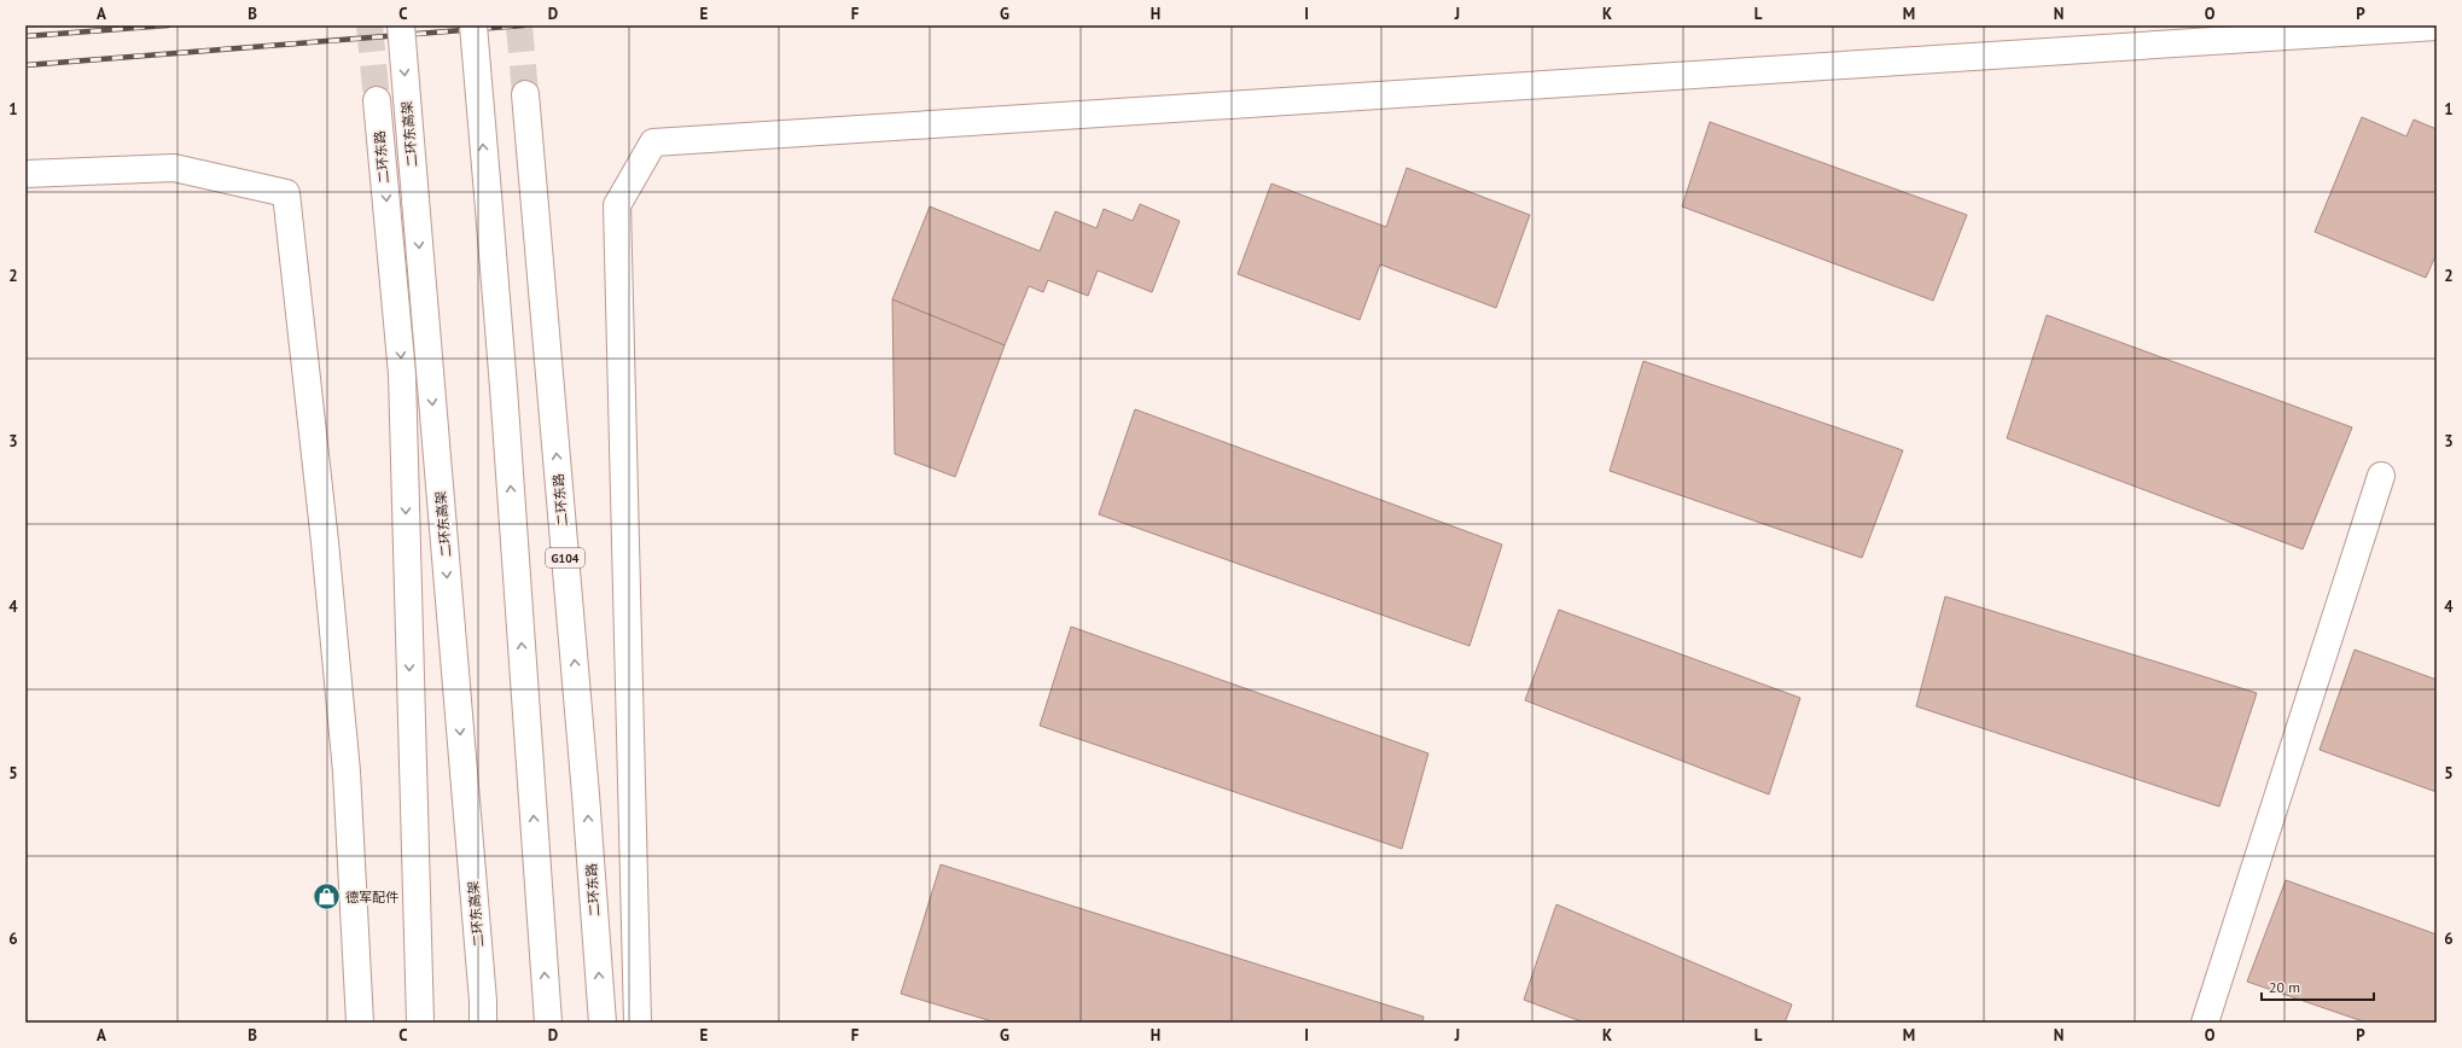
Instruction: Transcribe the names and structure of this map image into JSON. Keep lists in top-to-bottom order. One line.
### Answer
{"streets":{"main road":["二环东高架","二环东路","G104"]},"places":{"shop":["德军配件"]},"scale_bar":"20 m","grid":{"columns":["A","B","C","D","E","F","G","H","I","J","K","L","M","N","O","P"],"rows":["1","2","3","4","5","6"]}}
